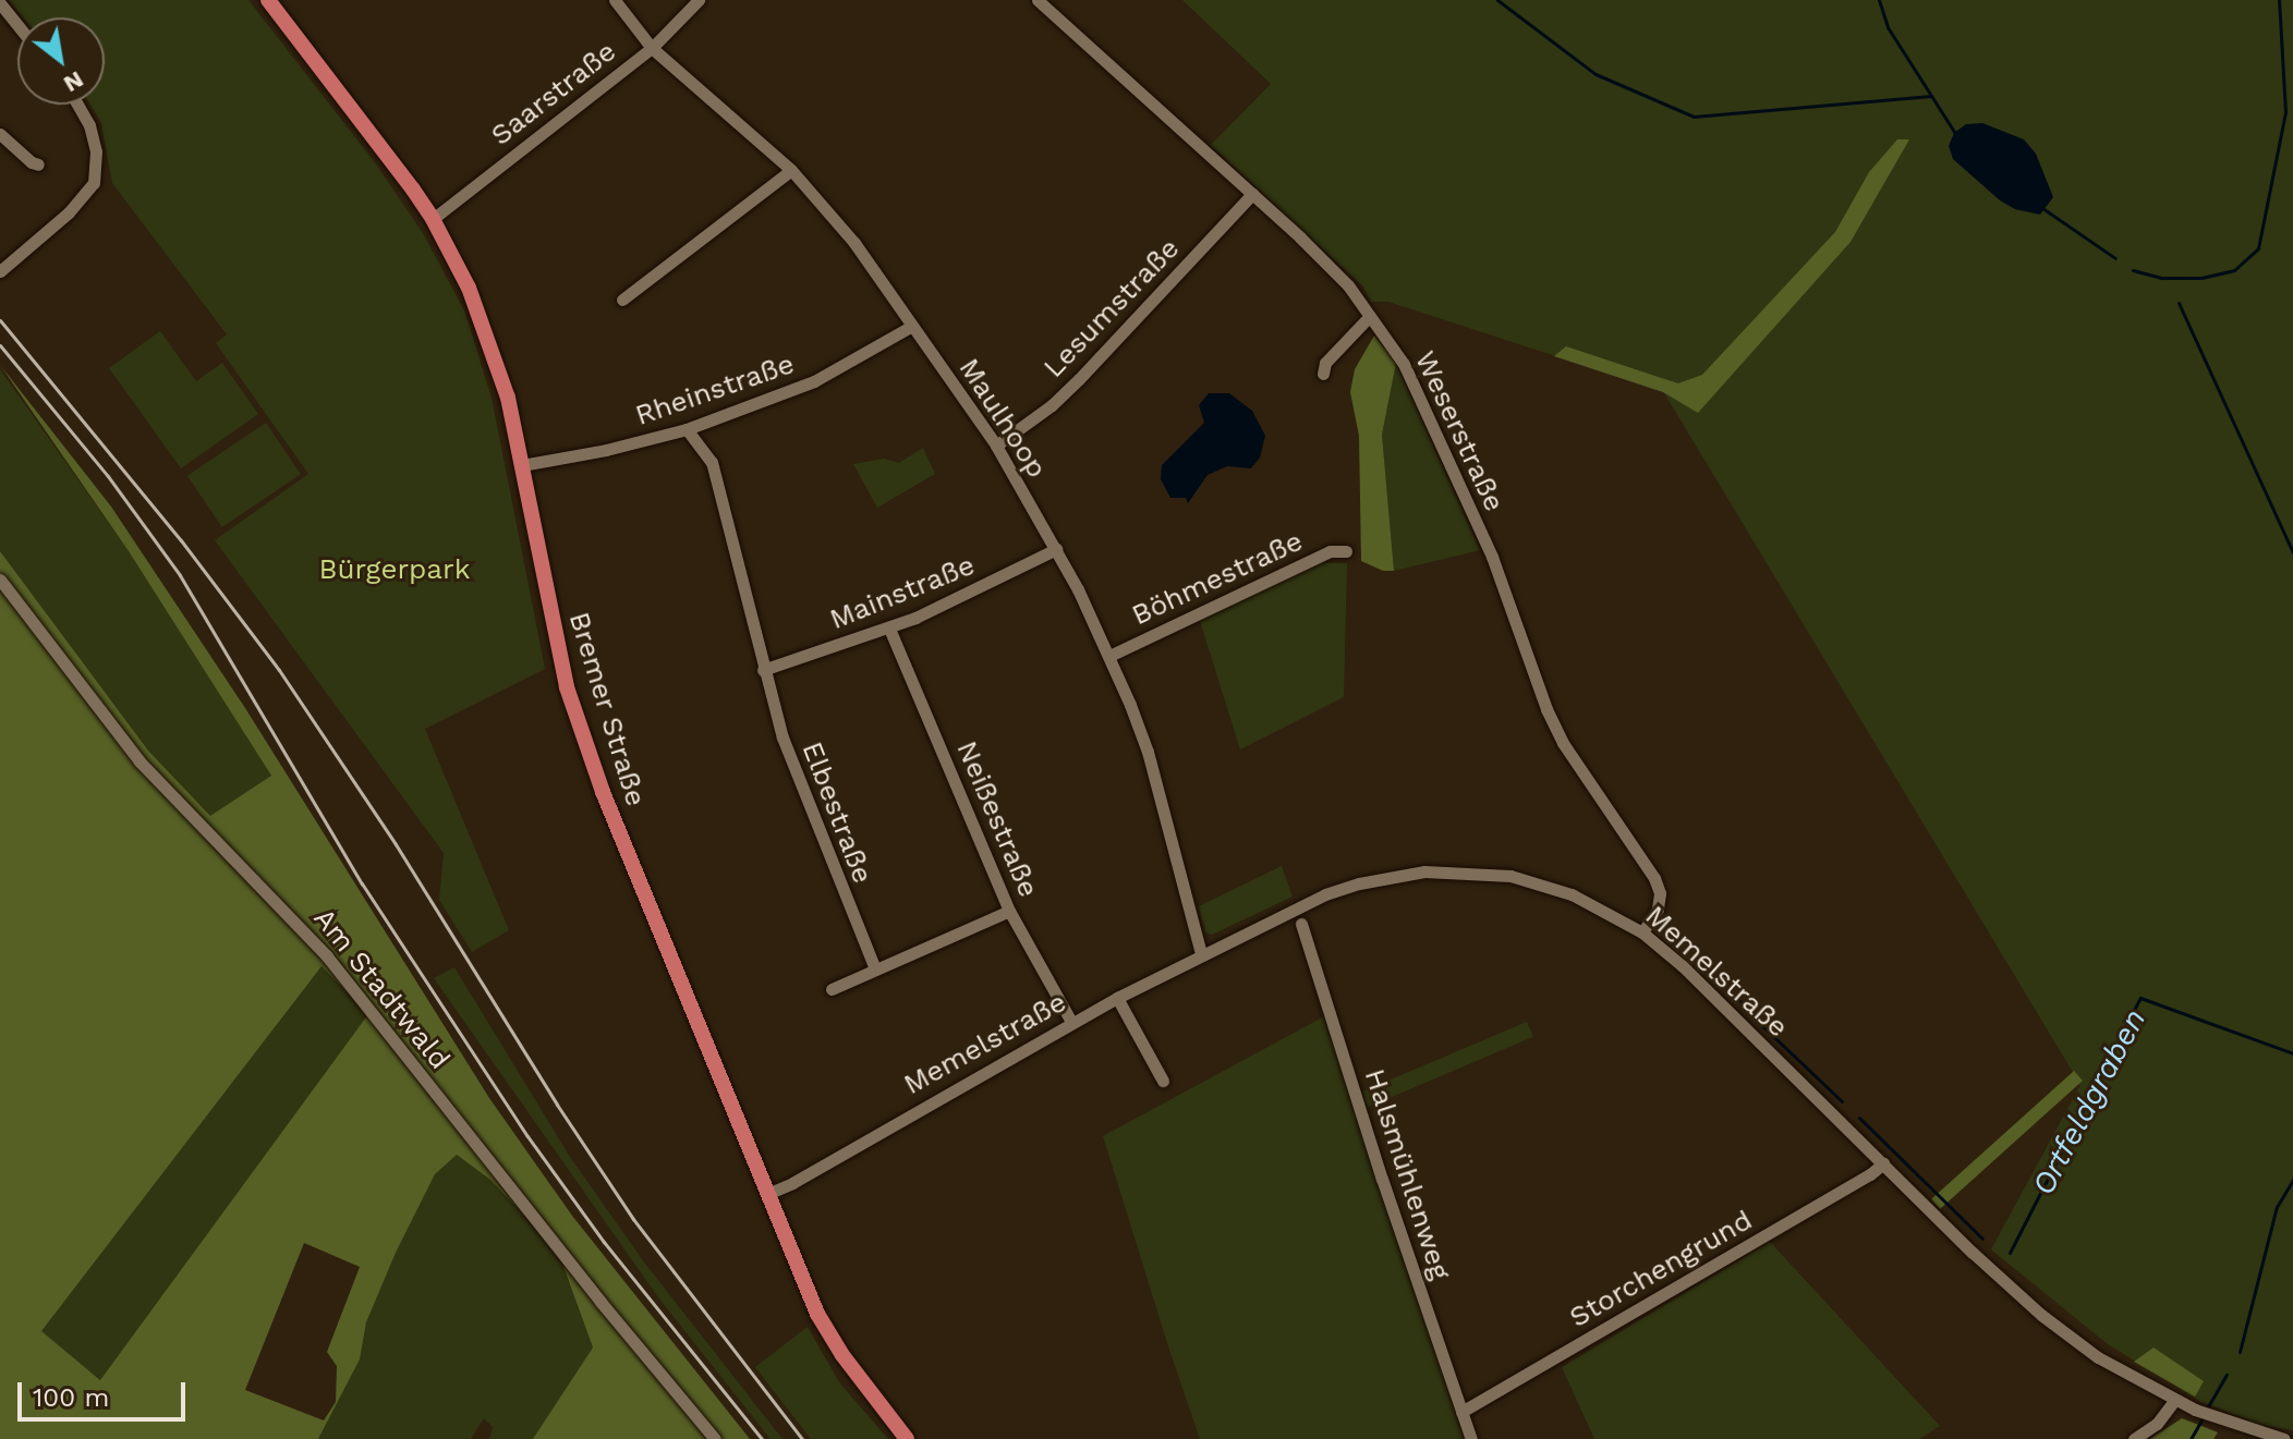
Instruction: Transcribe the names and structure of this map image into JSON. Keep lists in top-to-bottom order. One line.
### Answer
{"streets":{"main road":["Bremer Straße"],"street":["Saarstraße","Lesumstraße","Rheinstraße","Maulhoop","Weserstraße","Böhmestraße","Mainstraße","Elbestraße","Neißestraße","Memelstraße","Am Stadtwald","Halsmühlenweg","Storchengrund"]},"crossings":[["Saarstraße","Maulhoop"],["Saarstraße","Bremer Straße"],["Lesumstraße","Maulhoop"],["Lesumstraße","Weserstraße"],["Rheinstraße","Maulhoop"],["Rheinstraße","Bremer Straße"],["Rheinstraße","Elbestraße"],["Maulhoop","Böhmestraße"],["Maulhoop","Mainstraße"],["Maulhoop","Memelstraße"],["Weserstraße","Memelstraße"],["Mainstraße","Elbestraße"],["Mainstraße","Neißestraße"],["Bremer Straße","Memelstraße"],["Neißestraße","Memelstraße"],["Memelstraße","Storchengrund"],["Halsmühlenweg","Storchengrund"]],"water":["Ortfeldgraben"],"parks":["Bürgerpark"],"scale_bar":"100 m","north":"bottom right"}
